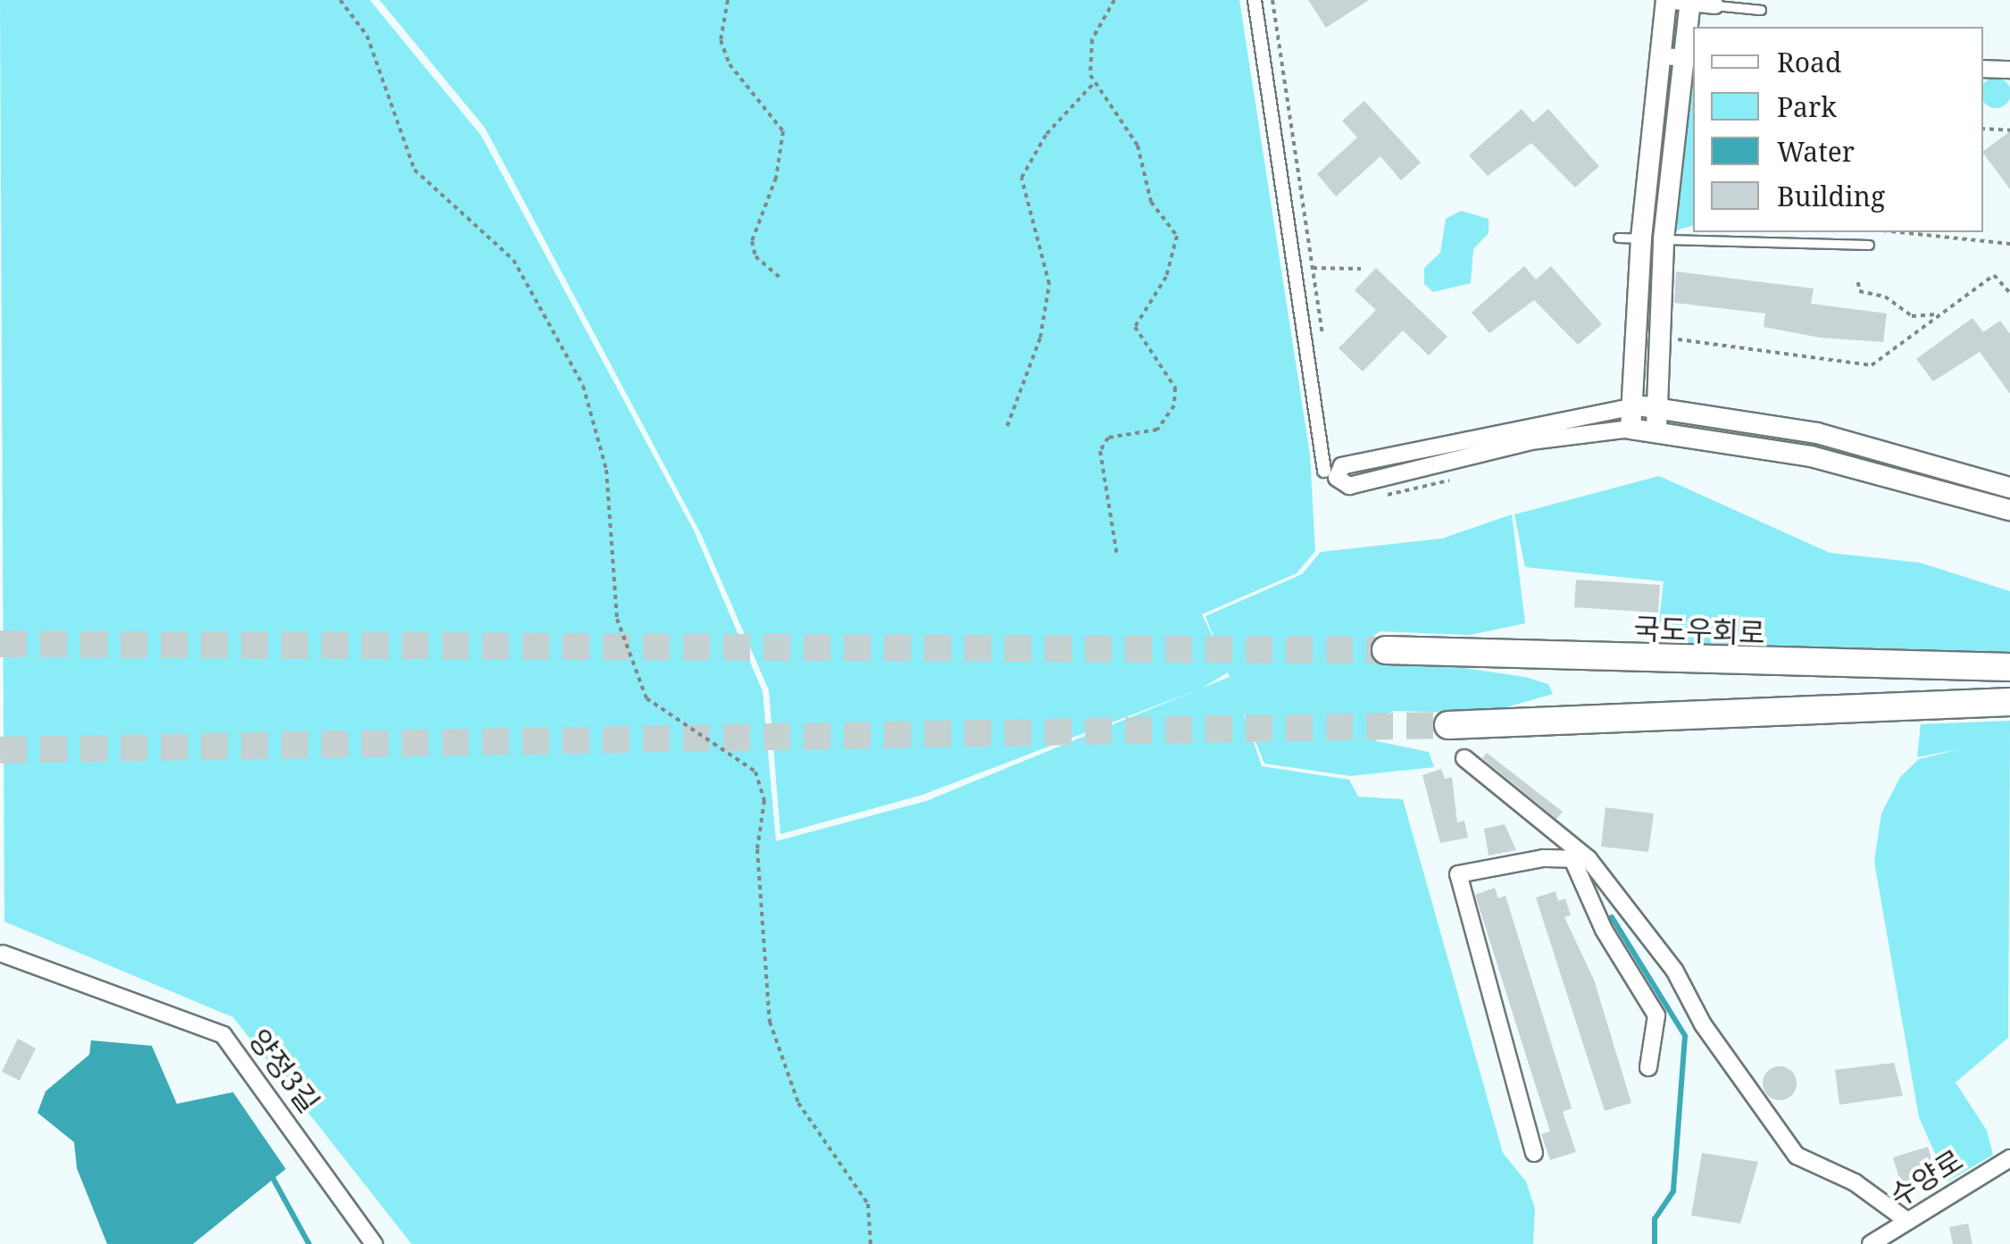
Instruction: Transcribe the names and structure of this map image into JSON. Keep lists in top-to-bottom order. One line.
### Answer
{"streets":{"highway":["국도우회로"],"street":["양정3길","수양로"]},"legend":["Road","Park","Water","Building"]}
